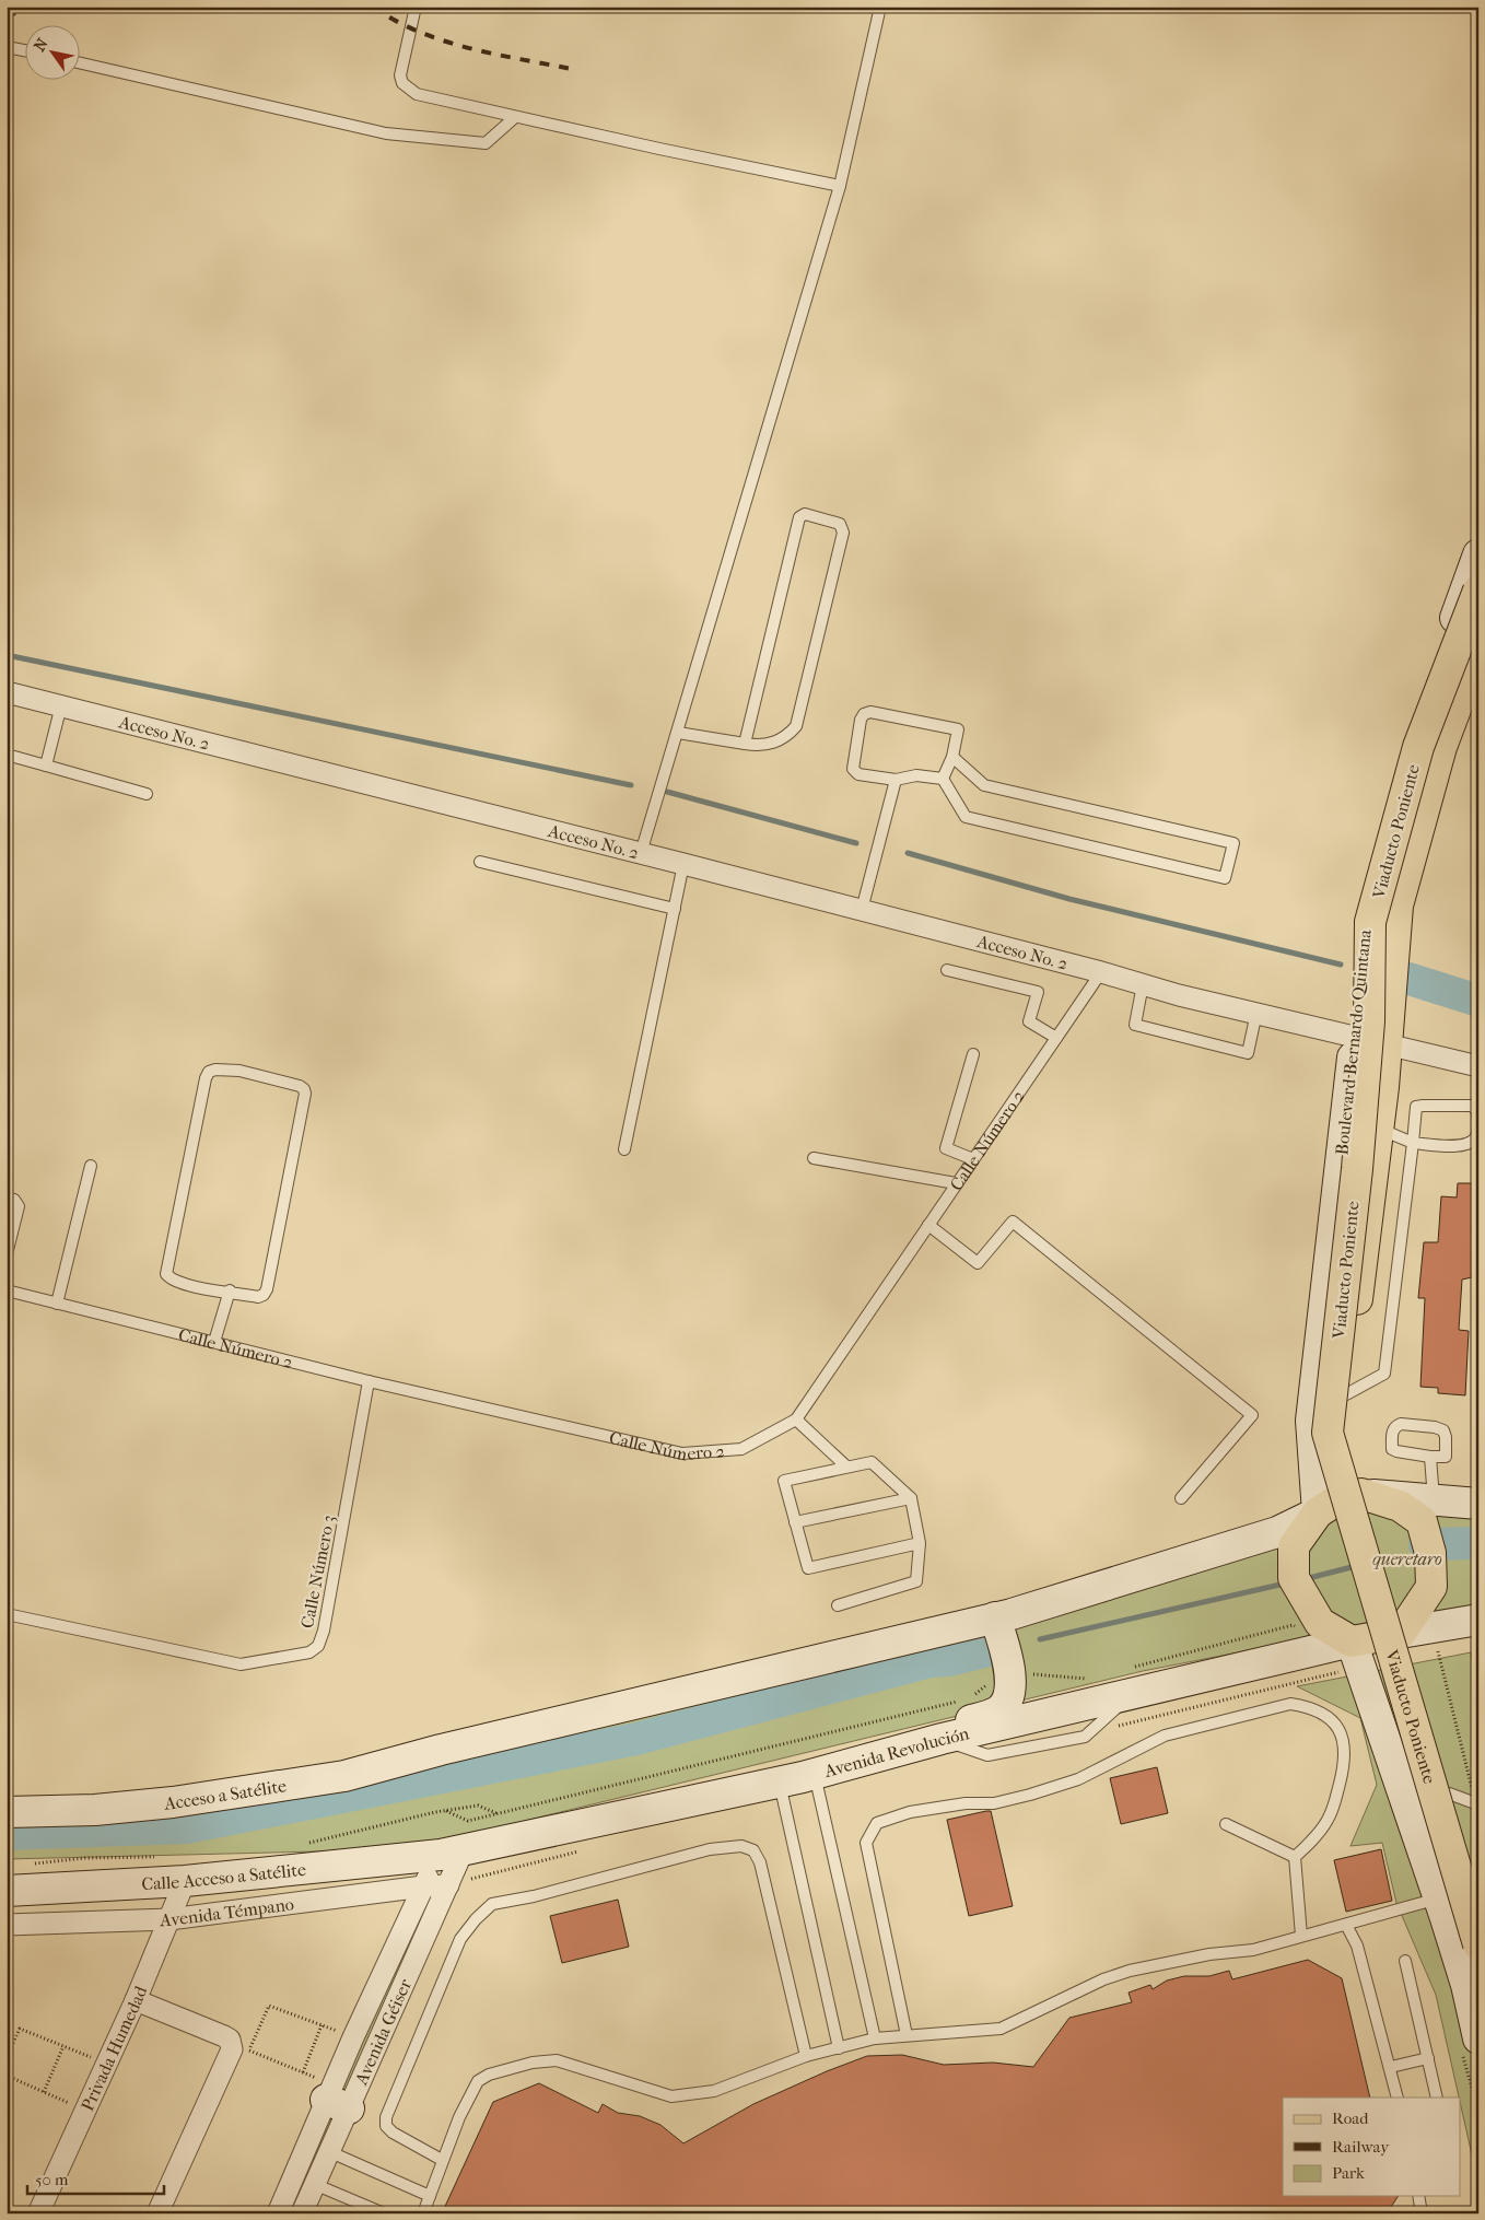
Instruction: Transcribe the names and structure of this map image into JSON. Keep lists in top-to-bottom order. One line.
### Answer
{"streets":{"main road":["Viaducto Poniente","Boulevard Bernardo Quintana","Avenida Revolución","Acceso a Satélite","Calle Acceso a Satélite"],"street":["Acceso No. 2","Avenida Témpano","Avenida Géiser","Privada Humedad"],"lane":["Calle Número 2","Calle Número 3"]},"crossings":[["Acceso No. 2","Calle Número 2"],["Boulevard Bernardo Quintana","Avenida Revolución"],["Calle Número 2","Calle Número 3"],["Avenida Revolución","Calle Acceso a Satélite"],["Avenida Revolución","Avenida Géiser"],["Calle Acceso a Satélite","Avenida Géiser"],["Calle Acceso a Satélite","Privada Humedad"],["Avenida Témpano","Avenida Géiser"],["Avenida Témpano","Privada Humedad"]],"parks":["queretaro"],"legend":["Road","Railway","Park"],"scale_bar":"50 m","north":"top left"}
